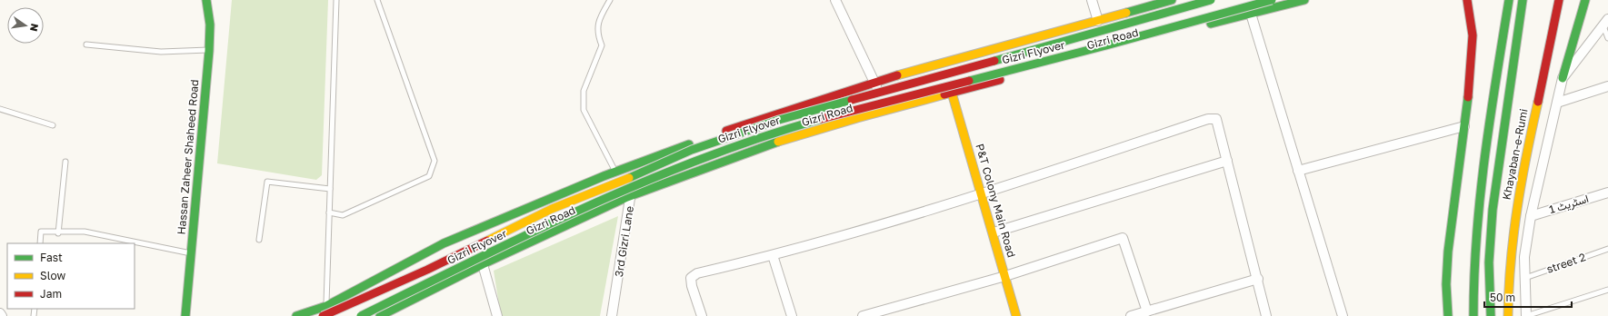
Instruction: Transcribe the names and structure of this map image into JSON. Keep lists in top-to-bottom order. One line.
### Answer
{"streets":{"main road":["Gizri Road","Gizri Flyover","Khayaban-e-Rumi","Hassan Zaheer Shaheed Road","P&T Colony Main Road"],"street":["اسٹریٹ 1","3rd Gizri Lane"],"lane":["street 2"]},"crossings":[["Gizri Road","P&T Colony Main Road"],["Gizri Road","3rd Gizri Lane"]],"legend":["Fast","Slow","Jam"],"scale_bar":"50 m","north":"right"}
